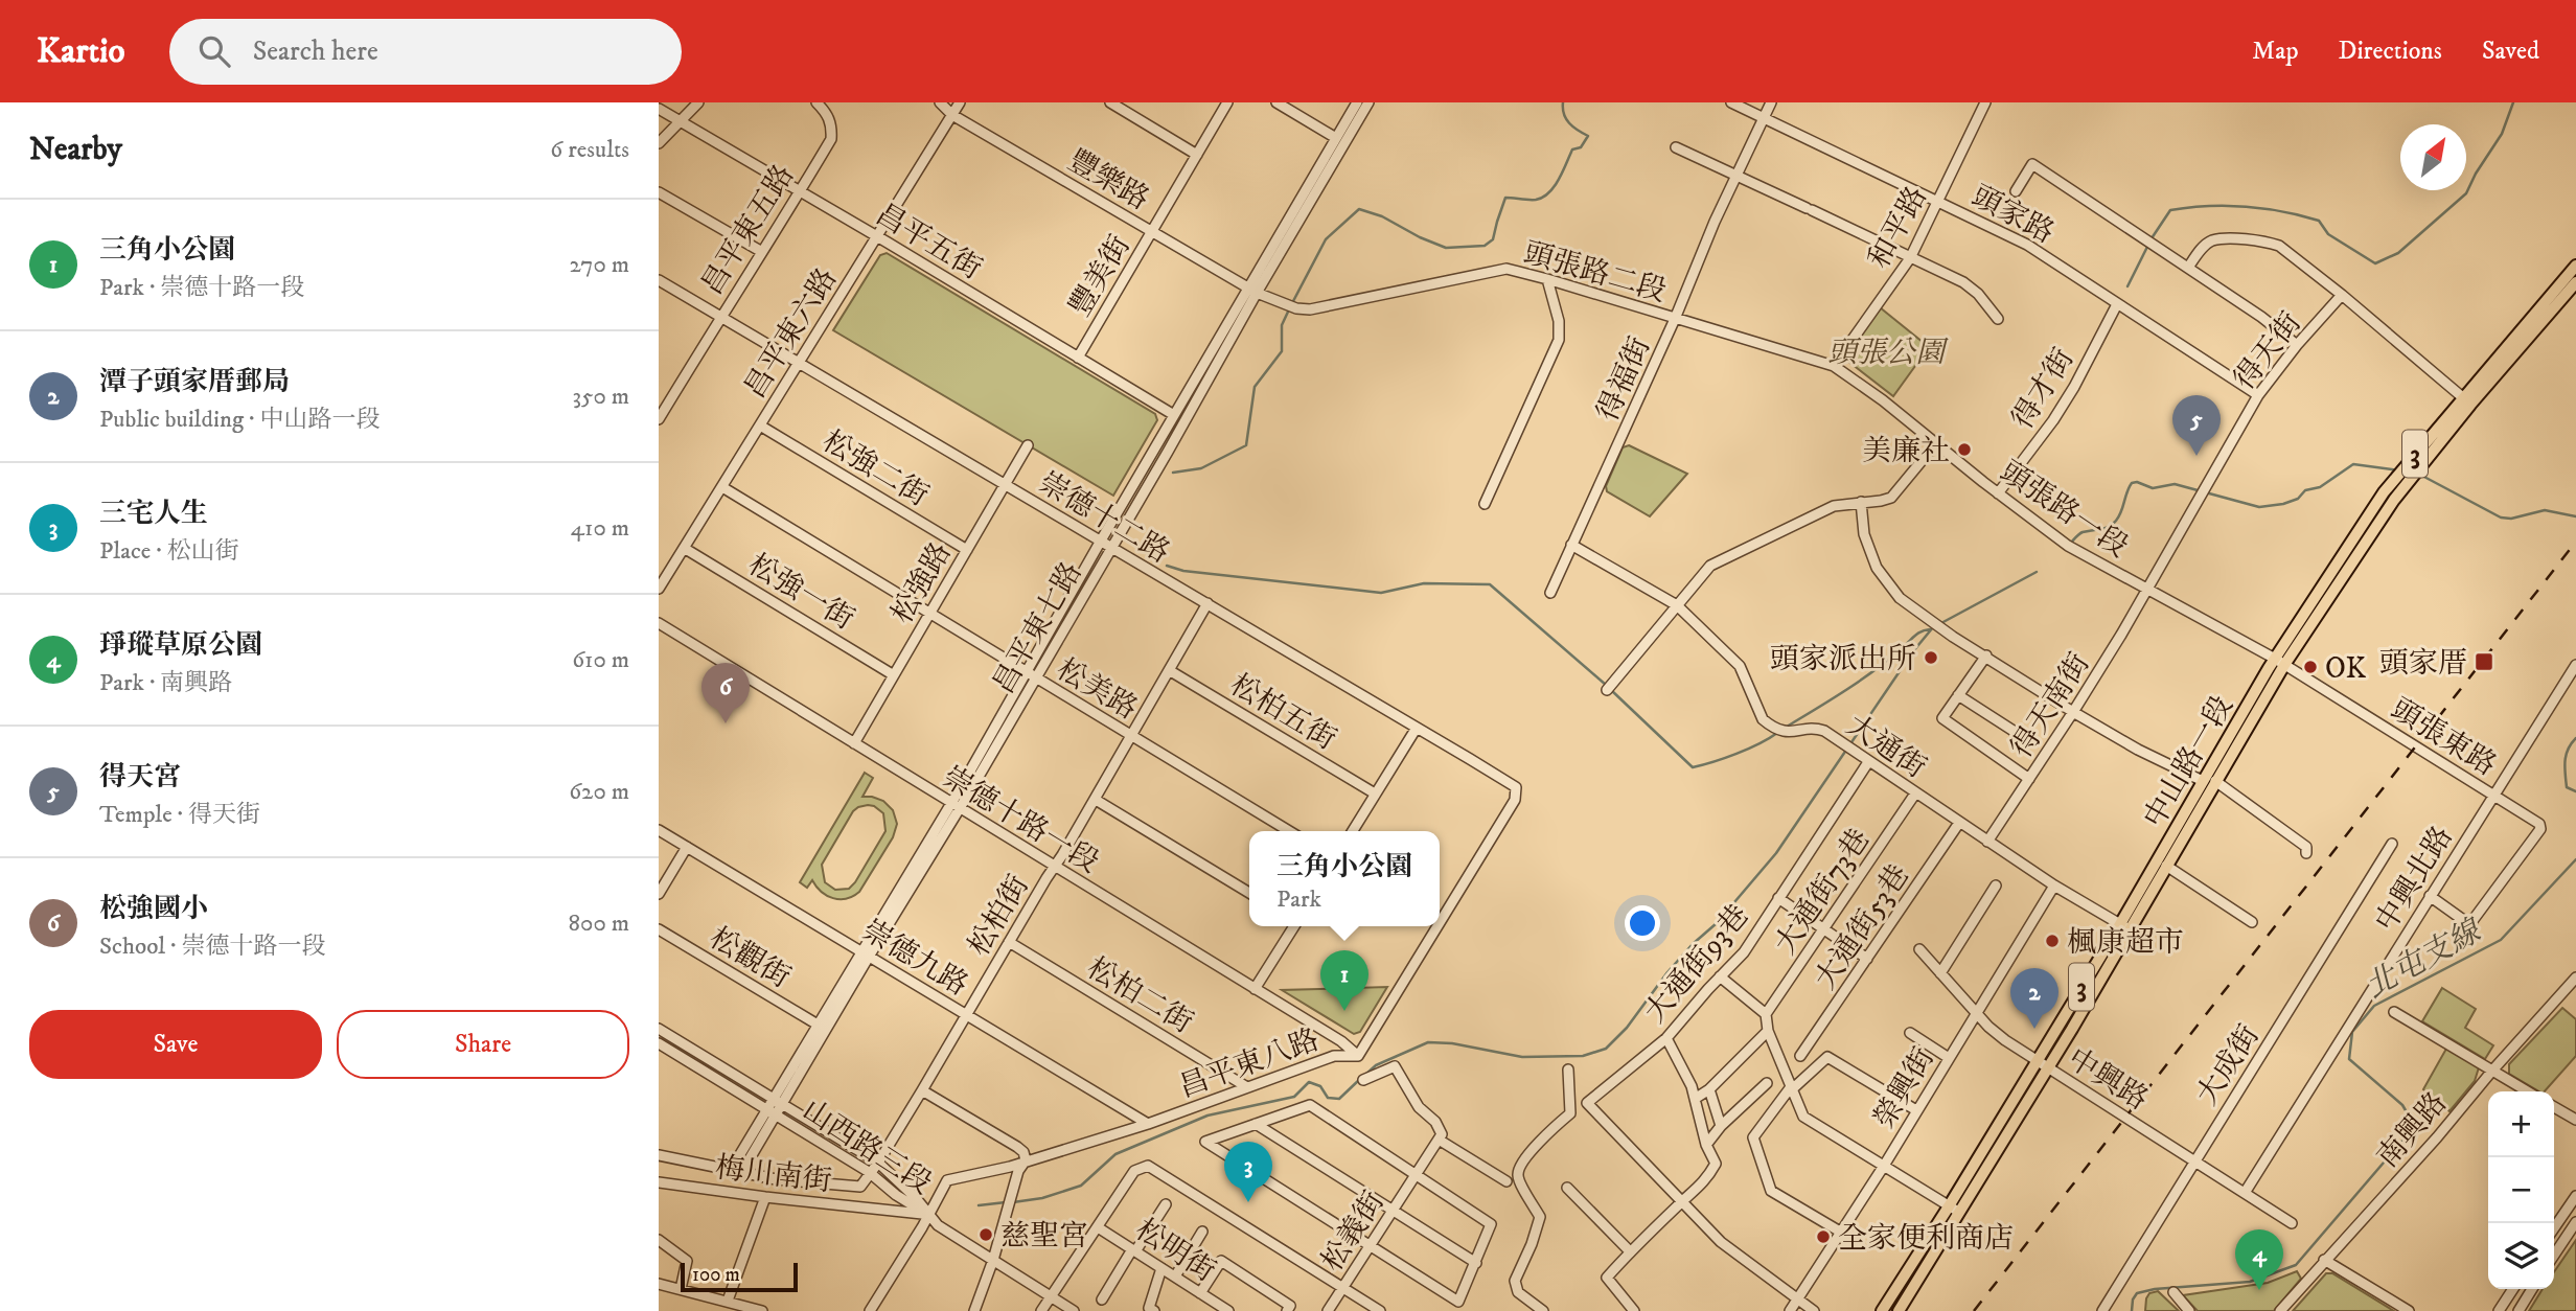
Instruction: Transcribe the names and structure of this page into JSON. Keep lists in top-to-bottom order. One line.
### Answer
{"streets":{"main road":["3","中山路一段"],"street":["豐樂路","頭家路","和平路","昌平東五路","昌平五街","頭張路二段","豐美街","昌平東六路","得天街","得福街","得才街","松強二街","頭張路一段","崇德十二路","松強路","松強一街","昌平東七路","松美路","得天南街","松柏五街","頭張東路","大通街","崇德十路一段","中興北路","大通街73巷","松柏街","大通街53巷","松觀街","崇德九路","大通街93巷","松柏二街","昌平東八路","大成街","中興路","榮興街","南興路","山西路三段","梅川南街","松義街","松明街"]},"crossings":[["豐樂路","頭張路二段"],["豐樂路","豐美街"],["豐樂路","昌平東六路"],["豐樂路","昌平東七路"],["頭家路","和平路"],["頭家路","得天街"],["頭家路","得福街"],["頭家路","得才街"],["和平路","頭張路二段"],["和平路","頭張路一段"],["昌平東五路","昌平五街"],["昌平東五路","崇德十二路"],["昌平五街","豐美街"],["昌平五街","昌平東六路"],["昌平五街","昌平東七路"],["頭張路二段","得福街"],["頭張路二段","頭張路一段"],["頭張路二段","昌平東七路"],["昌平東六路","松強二街"],["昌平東六路","崇德十二路"],["昌平東六路","松強一街"],["昌平東六路","松美路"],["得天街","頭張路一段"],["得天街","得天南街"],["得福街","大通街"],["得才街","頭張路一段"],["松強二街","松強路"],["頭張路一段","得天南街"],["頭張路一段","頭張東路"],["頭張路一段","中山路一段"],["崇德十二路","松強路"],["崇德十二路","昌平東七路"],["崇德十二路","松柏街"],["崇德十二路","昌平東八路"],["松強路","松強一街"],["松強路","松美路"],["松強路","崇德十路一段"],["昌平東七路","松美路"],["昌平東七路","崇德十路一段"],["昌平東七路","松觀街"],["昌平東七路","崇德九路"],["昌平東七路","山西路三段"],["松美路","松柏街"],["得天南街","大通街"],["松柏五街","松柏街"],["頭張東路","中山路一段"],["頭張東路","中興北路"],["大通街","中山路一段"],["大通街","大通街73巷"],["大通街","大通街53巷"],["大通街","大通街93巷"],["大通街","榮興街"],["中山路一段","中興路"],["崇德十路一段","松柏街"],["崇德十路一段","昌平東八路"],["中興北路","中興路"],["松柏街","崇德九路"],["松柏街","松柏二街"],["松柏街","山西路三段"],["崇德九路","昌平東八路"],["松柏二街","昌平東八路"],["昌平東八路","山西路三段"],["昌平東八路","梅川南街"],["大成街","中興路"],["中興路","榮興街"],["山西路三段","梅川南街"]],"water":["北屯支線"],"parks":["頭張公園"],"places":{"other":["美廉社","頭家派出所","OK","楓康超市","慈聖宮","全家便利商店"],"transit":["頭家厝"]},"scale_bar":"100 m","north":"top right","page":{"header":"Kartio","search":"Search here","nav":["Map","Directions","Saved"],"heading":["Nearby","6 results"],"list":[{"mark":"1","name":"三角小公園","note":"Park · 崇德十路一段","value":"270 m"},{"mark":"2","name":"潭子頭家厝郵局","note":"Public building · 中山路一段","value":"350 m"},{"mark":"3","name":"三宅人生","note":"Place · 松山街","value":"410 m"},{"mark":"4","name":"琤瑽草原公園","note":"Park · 南興路","value":"610 m"},{"mark":"5","name":"得天宮","note":"Temple · 得天街","value":"620 m"},{"mark":"6","name":"松強國小","note":"School · 崇德十路一段","value":"800 m"}],"pins":["5","6","1","2","3","4"],"popup":["三角小公園","Park"],"buttons":["Save","Share"],"map_buttons":["+","−"],"scale":"100 m"}}
